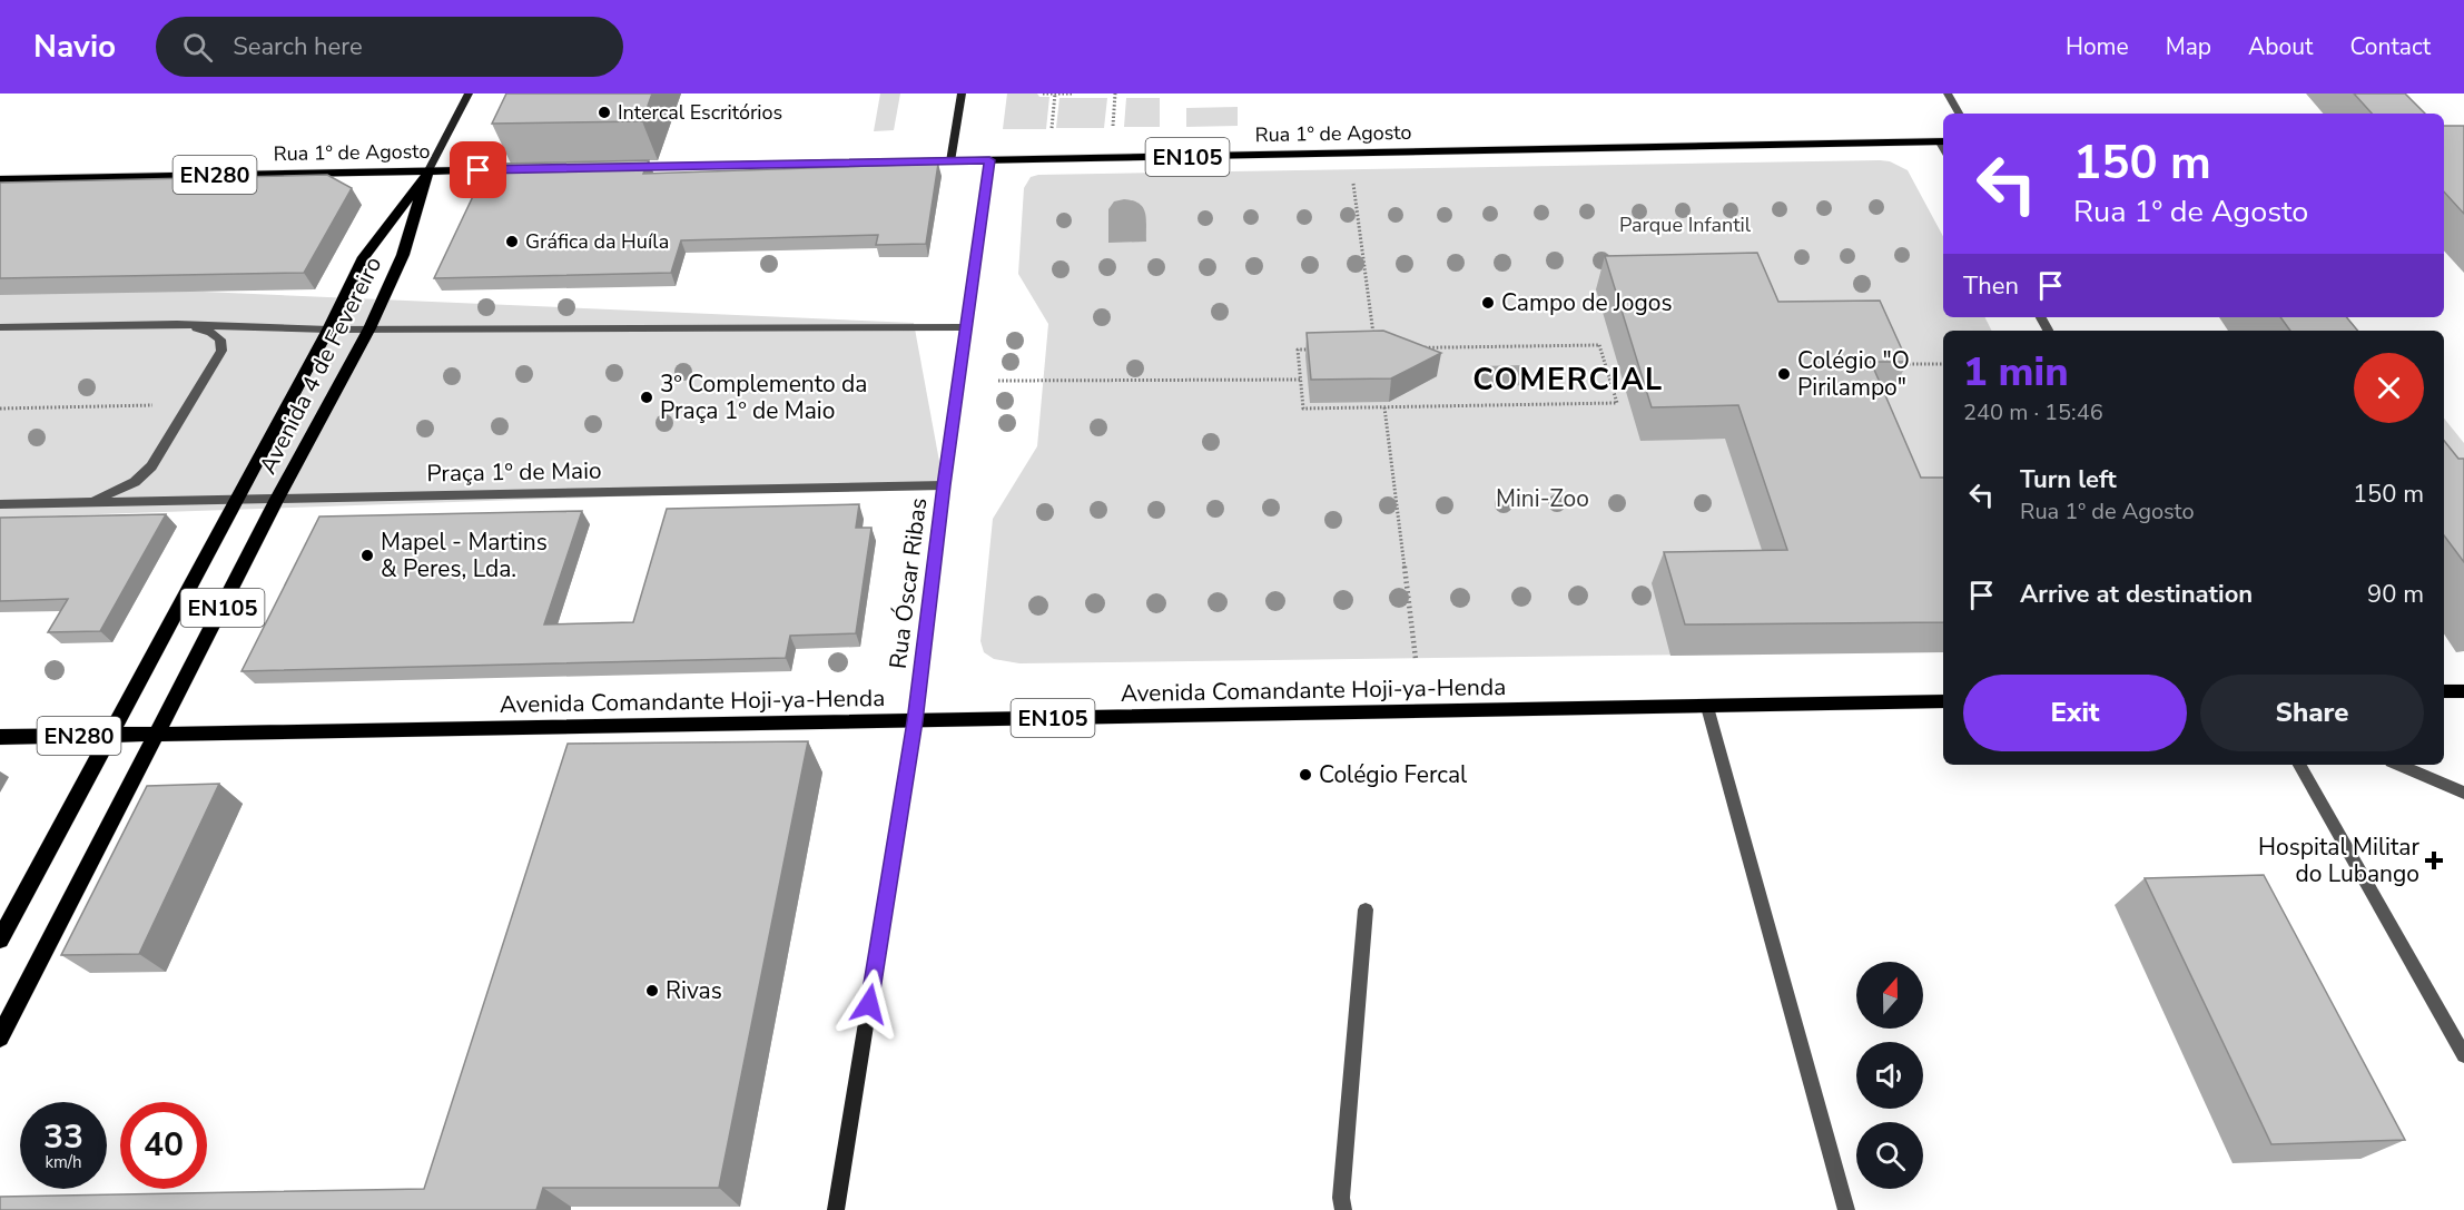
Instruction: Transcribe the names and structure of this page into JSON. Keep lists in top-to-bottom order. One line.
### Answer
{"streets":{"main road":["Rua 1º de Agosto","EN105","EN280","Avenida 4 de Fevereiro","Avenida Comandante Hoji-ya-Henda"],"street":["Praça 1º de Maio","Rua Óscar Ribas"]},"crossings":[["Rua 1º de Agosto","Avenida 4 de Fevereiro"],["Rua 1º de Agosto","Rua Óscar Ribas"],["Avenida 4 de Fevereiro","Praça 1º de Maio"],["Avenida 4 de Fevereiro","Avenida Comandante Hoji-ya-Henda"],["Praça 1º de Maio","Rua Óscar Ribas"],["Rua Óscar Ribas","Avenida Comandante Hoji-ya-Henda"]],"districts":["COMERCIAL"],"parks":["Parque Infantil","Mini-Zoo"],"places":{"other":["Intercal Escritórios","Gráfica da Huíla","Campo de Jogos","Colégio \"O Pirilampo\"","3º Complemento da Praça 1º de Maio","Mapel - Martins & Peres, Lda.","Colégio Fercal","Rivas"],"health":["Hospital Militar do Lubango"]},"north":"top","page":{"header":"Navio","search":"Search here","nav":["Home","Map","About","Contact"],"turn":["150 m","Rua 1º de Agosto"],"then":"Then","heading":["1 min","240 m · 15:46"],"list":[{"name":"Turn left","note":"Rua 1º de Agosto","value":"150 m"},{"name":"Arrive at destination","value":"90 m"}],"buttons":["Exit","Share"],"speed":"33 km/h","limit":"40"}}
